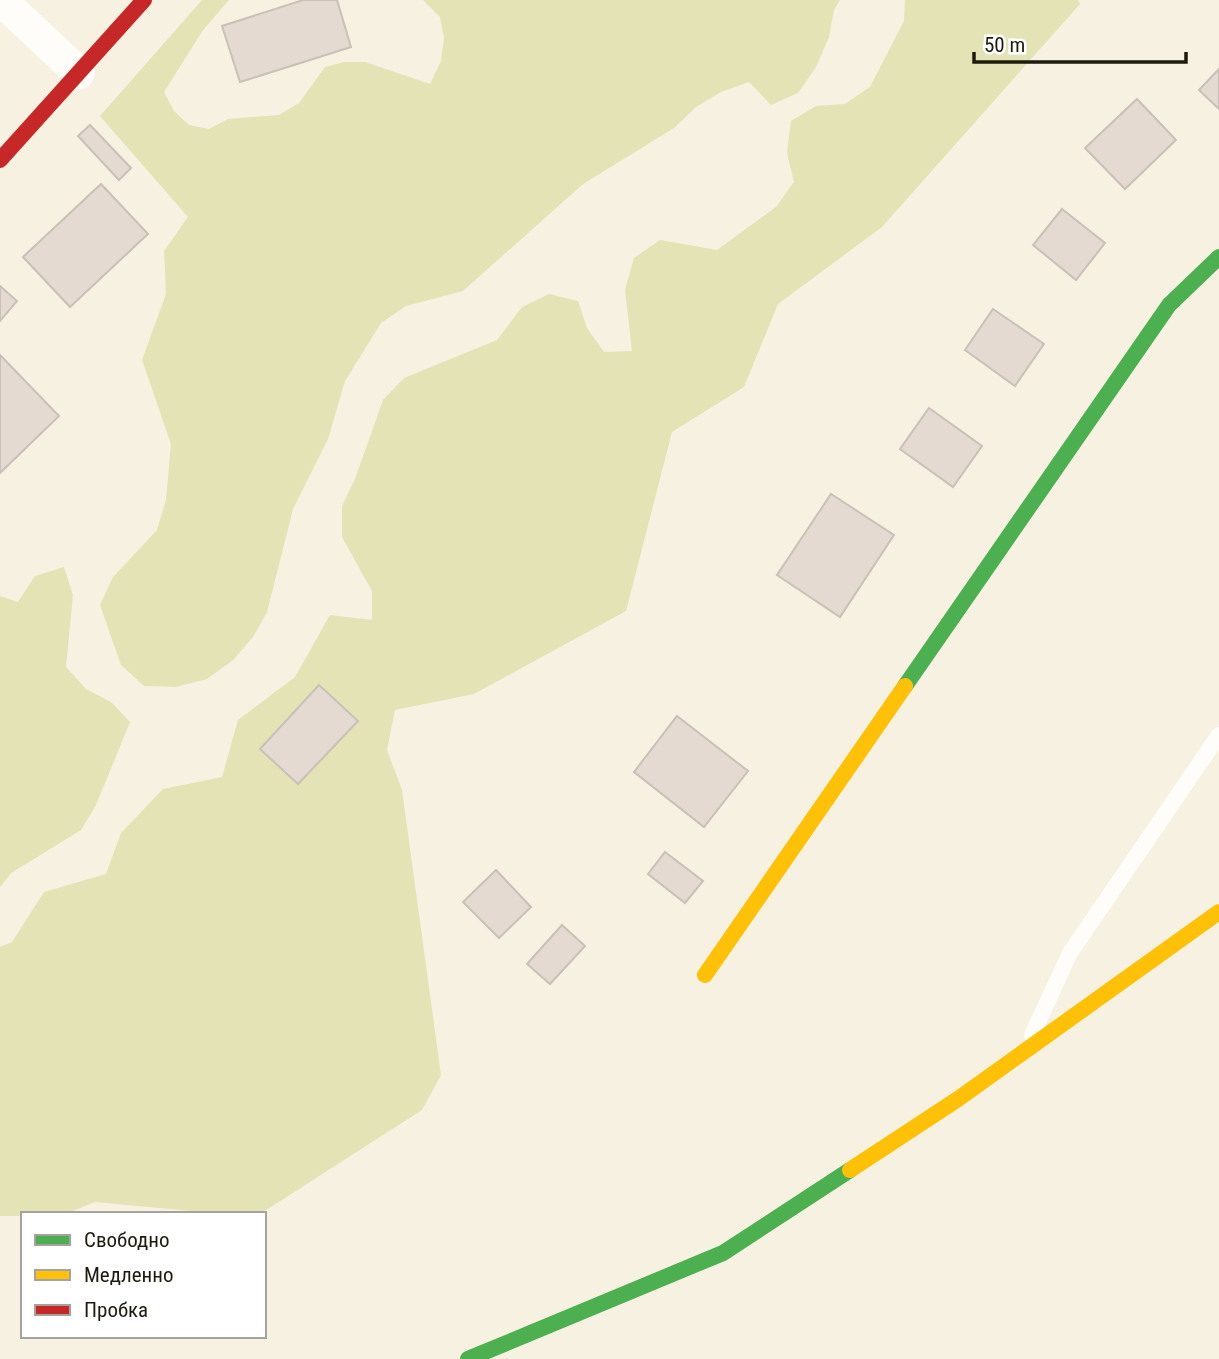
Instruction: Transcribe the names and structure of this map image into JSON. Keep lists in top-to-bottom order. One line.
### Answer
{"legend":["Свободно","Медленно","Пробка"],"scale_bar":"50 m"}
